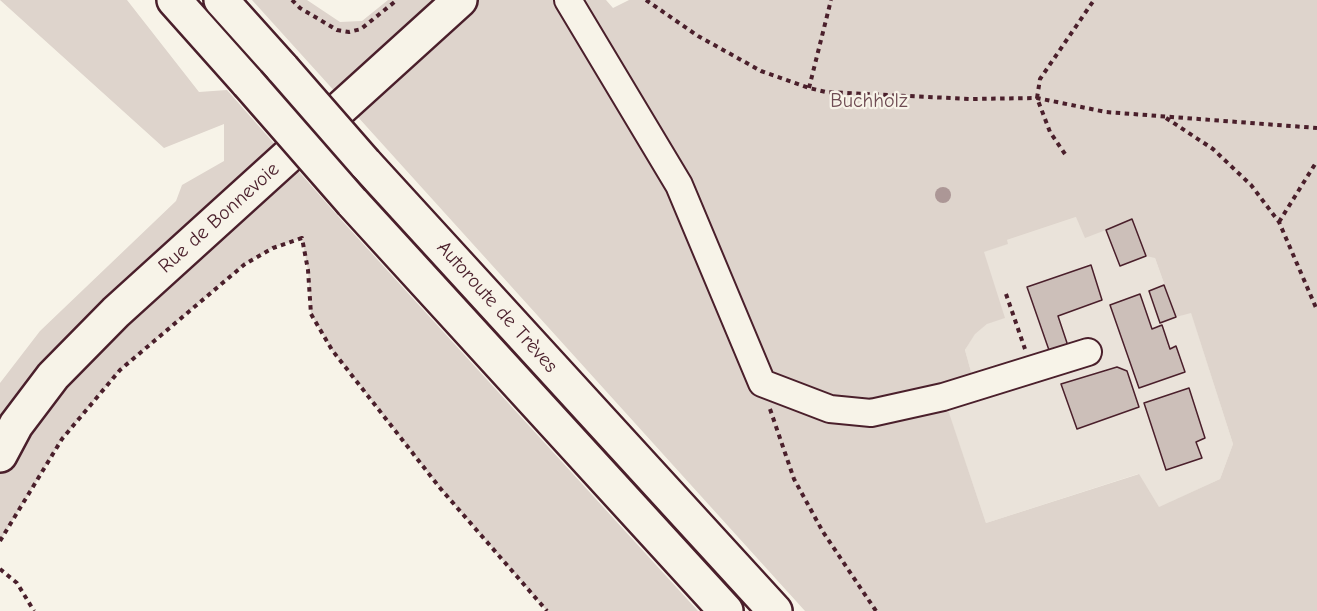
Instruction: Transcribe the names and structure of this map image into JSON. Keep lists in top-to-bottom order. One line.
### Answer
{"streets":{"main road":["Rue de Bonnevoie","Autoroute de Trèves"]},"parks":["Buchholz"]}
